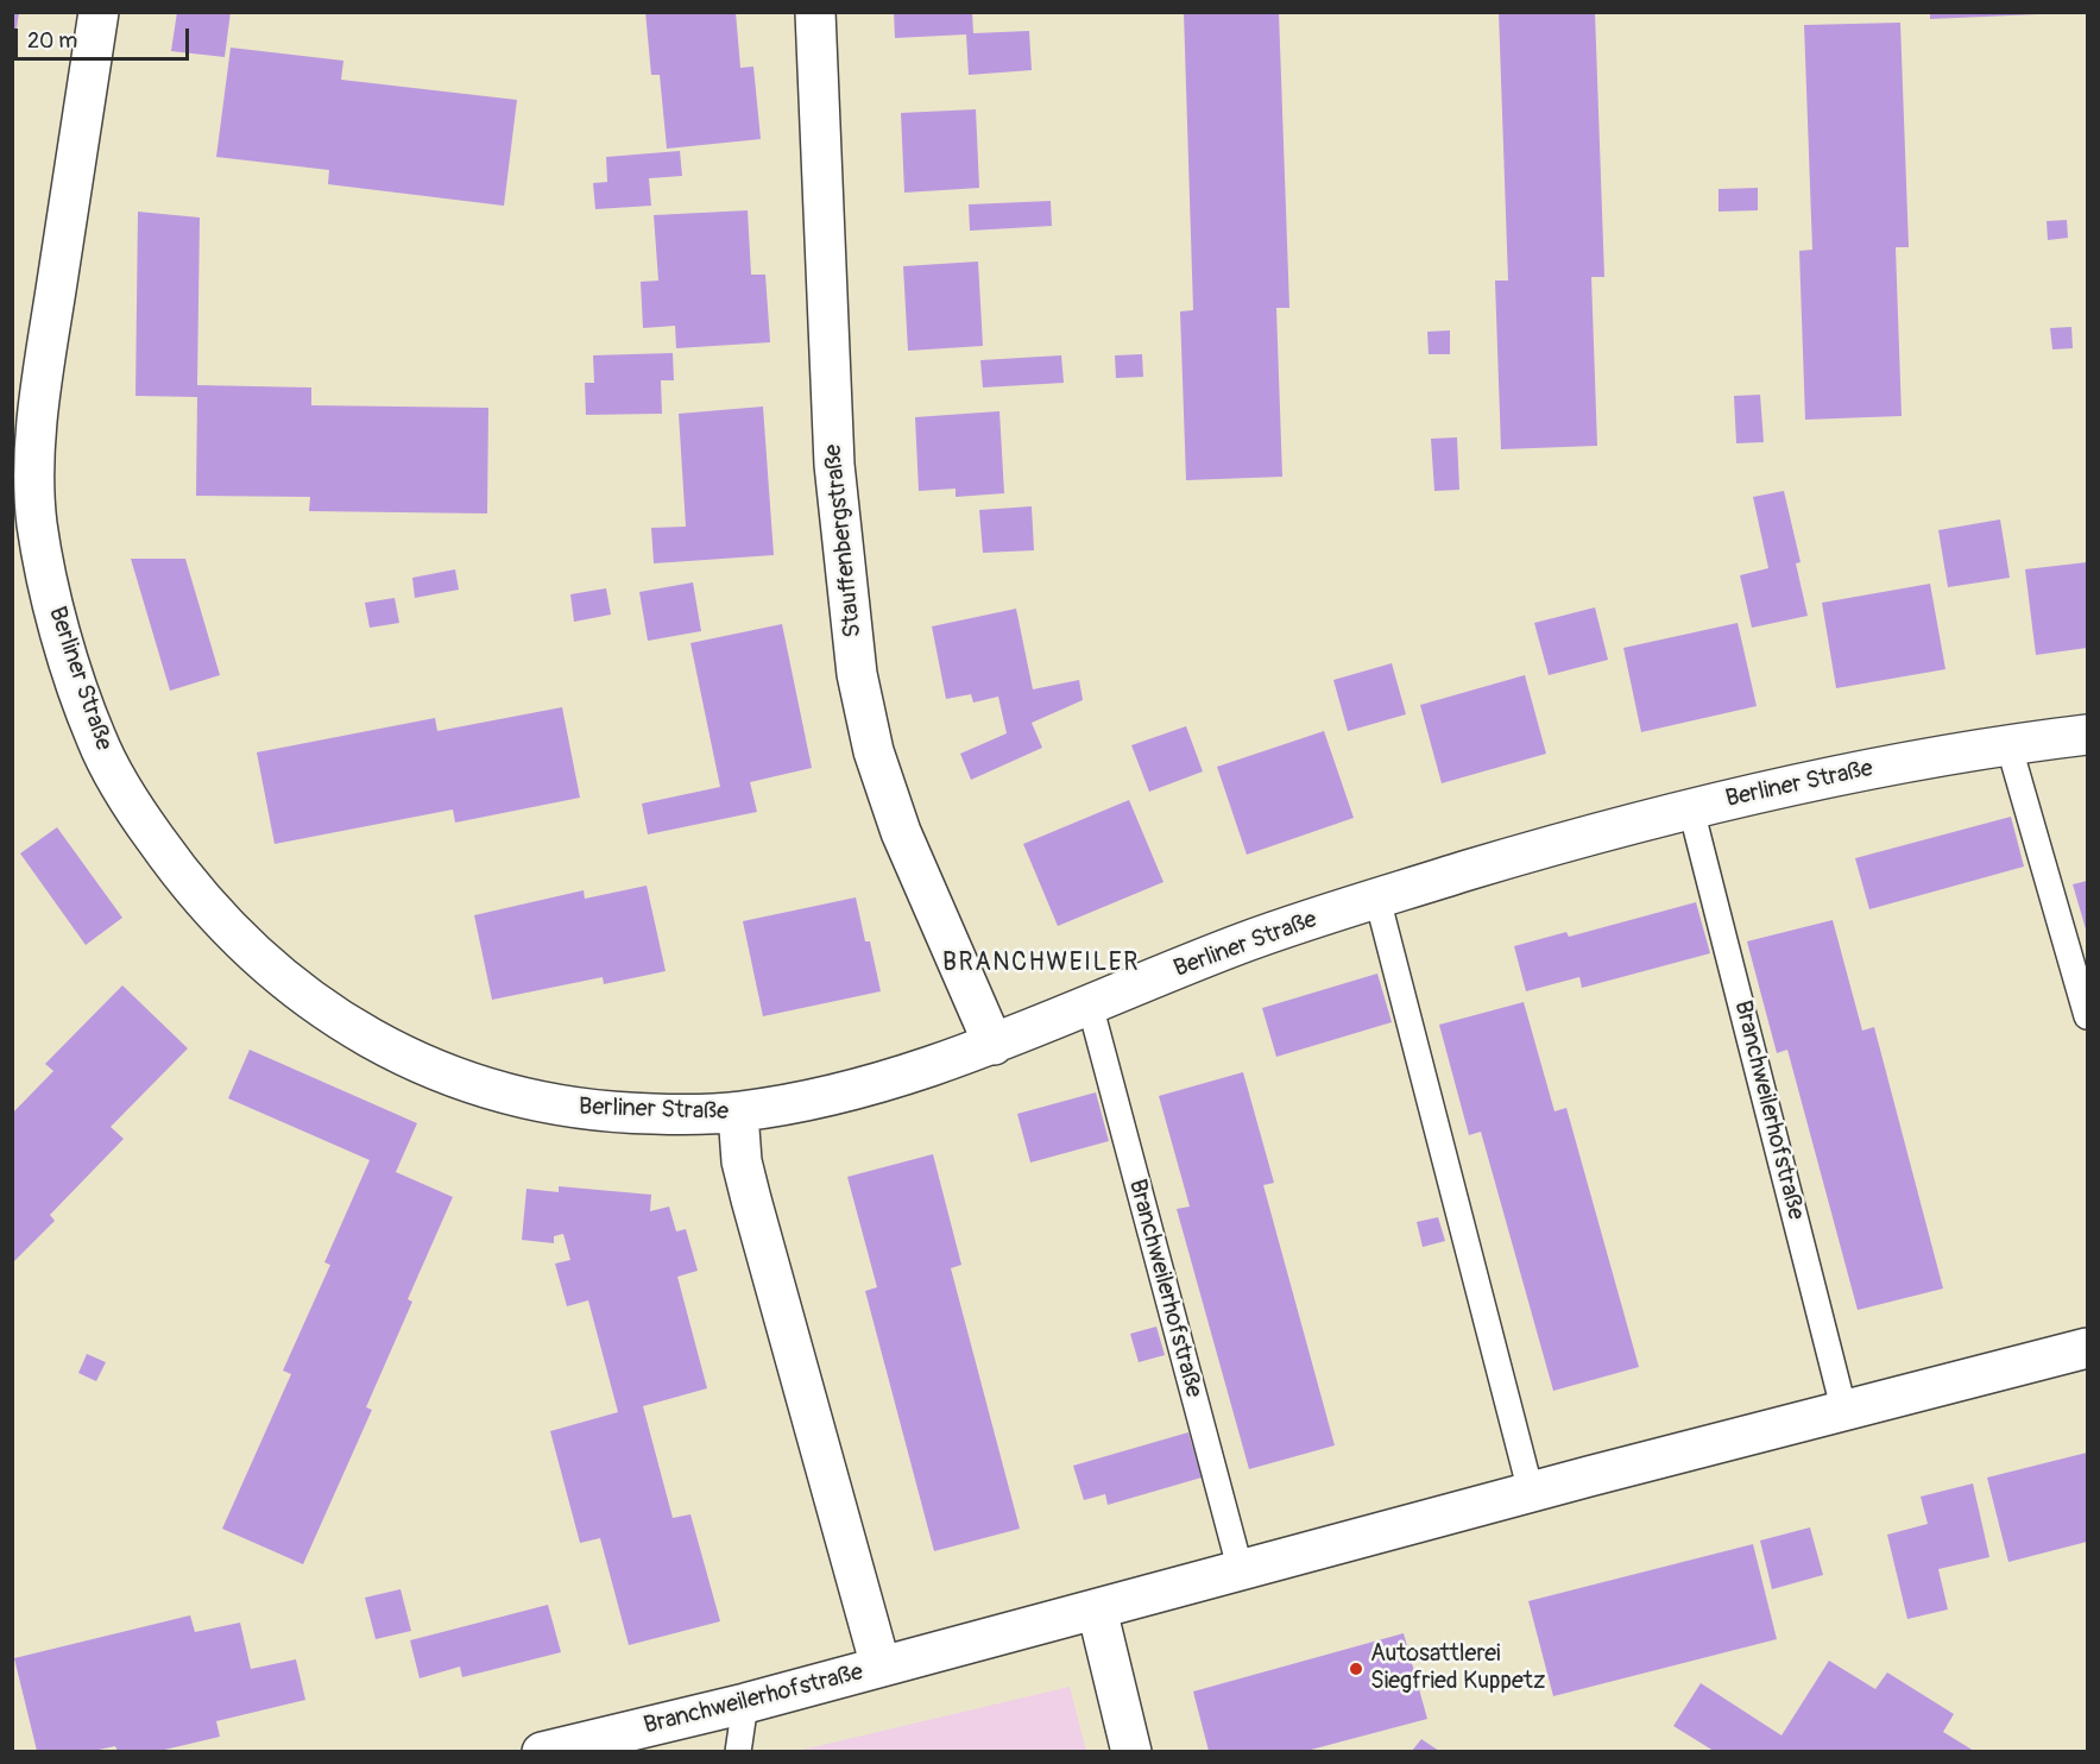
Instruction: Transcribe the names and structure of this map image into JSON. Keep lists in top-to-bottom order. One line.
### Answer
{"streets":{"street":["Stauffenbergstraße","Berliner Straße","Branchweilerhofstraße"]},"crossings":[["Stauffenbergstraße","Berliner Straße"],["Berliner Straße","Branchweilerhofstraße"]],"districts":["BRANCHWEILER"],"places":["Autosattlerei Siegfried Kuppetz"],"scale_bar":"20 m"}
